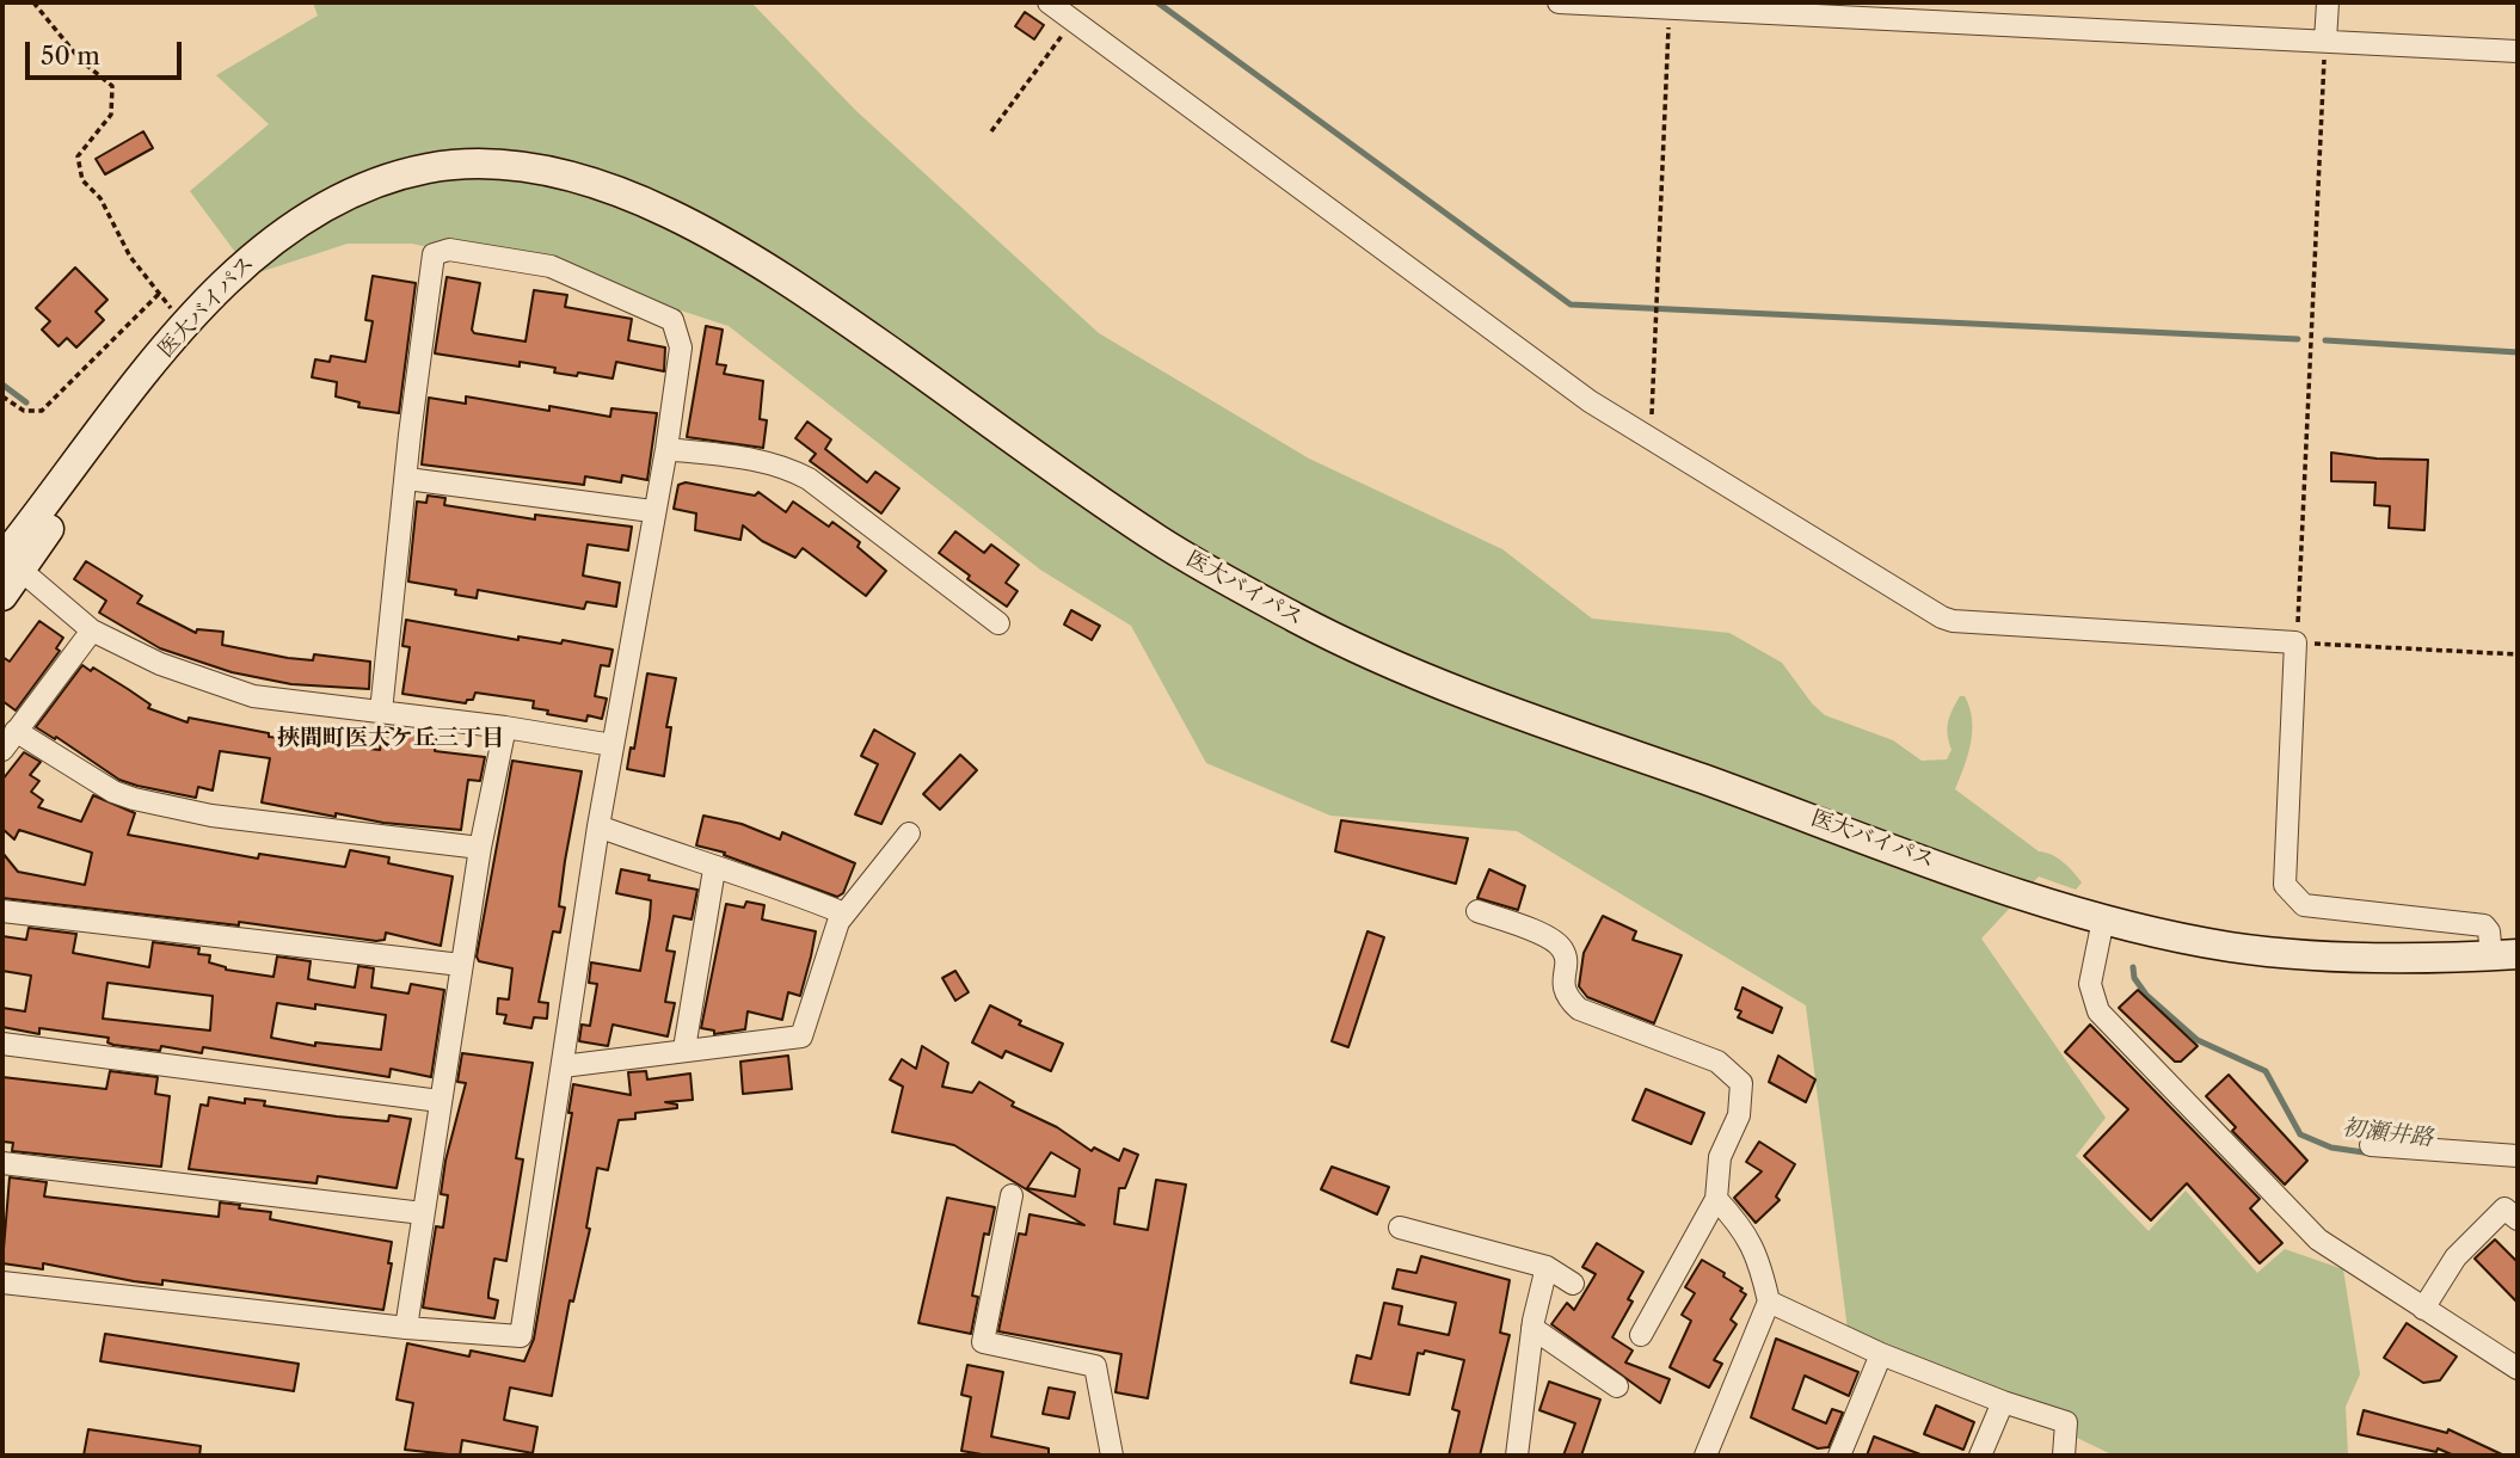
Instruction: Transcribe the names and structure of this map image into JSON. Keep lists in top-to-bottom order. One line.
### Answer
{"streets":{"main road":["医大バイパス"]},"districts":["挾間町医大ケ丘三丁目"],"water":["初瀬井路"],"scale_bar":"50 m"}
